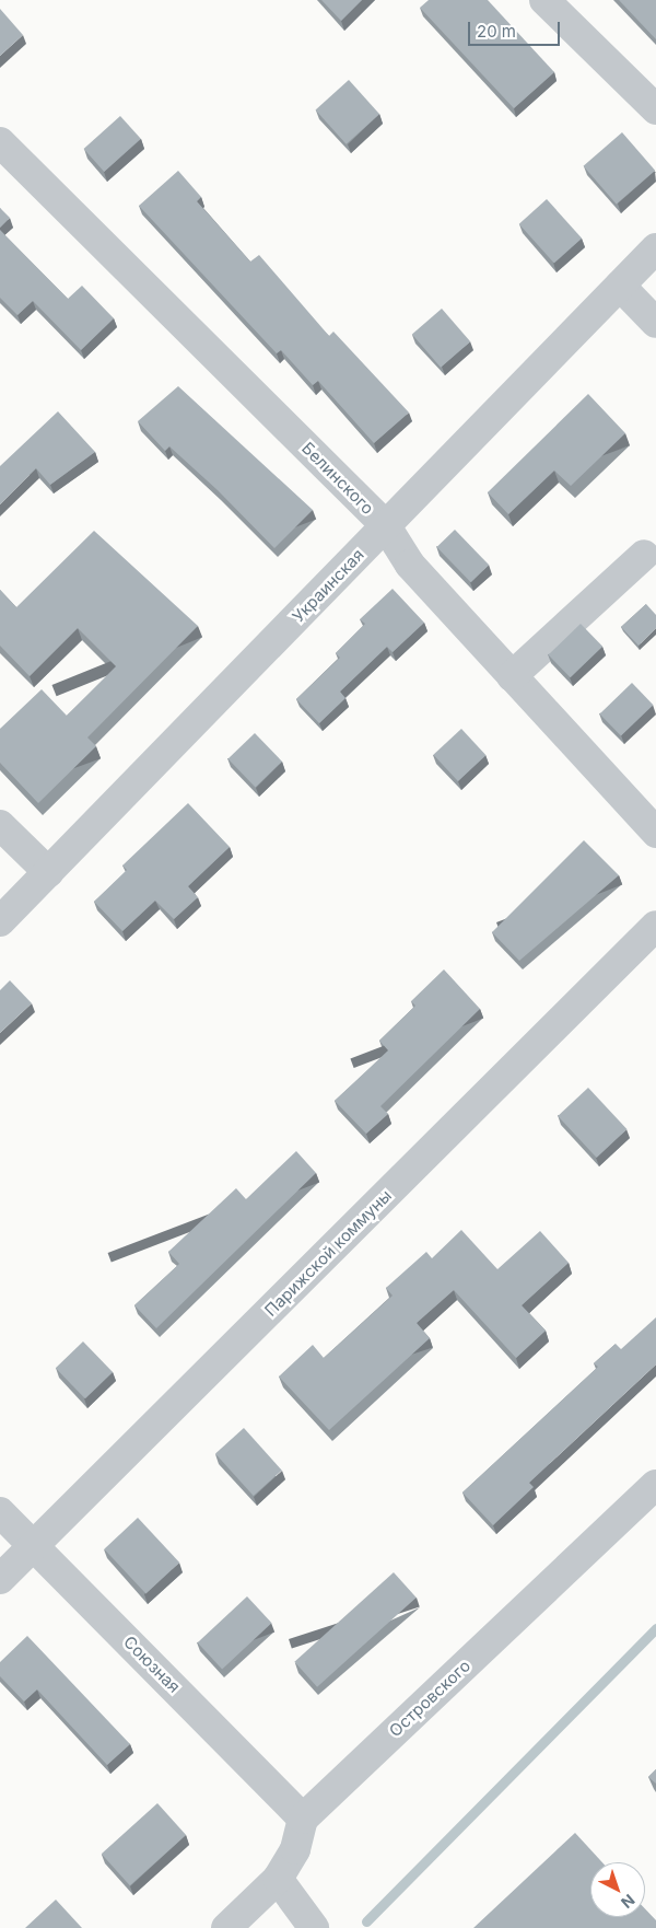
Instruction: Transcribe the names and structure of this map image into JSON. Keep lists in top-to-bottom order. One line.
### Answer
{"streets":{"street":["Белинского","Украинская","Парижской коммуны","Союзная","Островского"]},"crossings":[["Белинского","Украинская"],["Парижской коммуны","Союзная"],["Союзная","Островского"]],"scale_bar":"20 m","north":"bottom right"}
